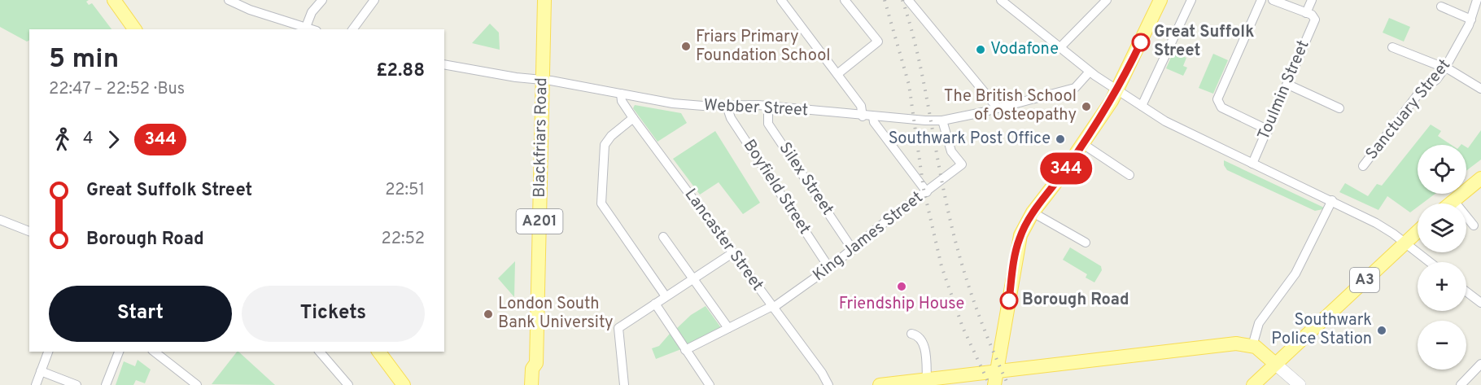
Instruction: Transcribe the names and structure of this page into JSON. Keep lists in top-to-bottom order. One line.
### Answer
{"streets":{"main road":["Blackfriars Road","A201","A3"],"street":["Toulmin Street","Webber Street","Sanctuary Street","Silex Street","Boyfield Street","King James Street","Lancaster Street"]},"crossings":[["Webber Street","Blackfriars Road"],["Webber Street","Silex Street"],["Webber Street","Boyfield Street"],["Webber Street","King James Street"],["Webber Street","Lancaster Street"],["Silex Street","King James Street"],["Boyfield Street","King James Street"],["King James Street","Lancaster Street"]],"places":["Great Suffolk Street","Friars Primary Foundation School","Vodafone","The British School of Osteopathy","Southwark Post Office","Friendship House","Borough Road","London South Bank University","Southwark Police Station"],"lines":["bus line 344"],"page":{"on_map":"344","heading":["5 min","22:47 – 22:52 · Bus","£2.88"],"legs":["4","344"],"map_buttons":["+","−"],"list":[{"name":"Great Suffolk Street","value":"22:51"},{"name":"Borough Road","value":"22:52"}],"buttons":["Start","Tickets"]}}
